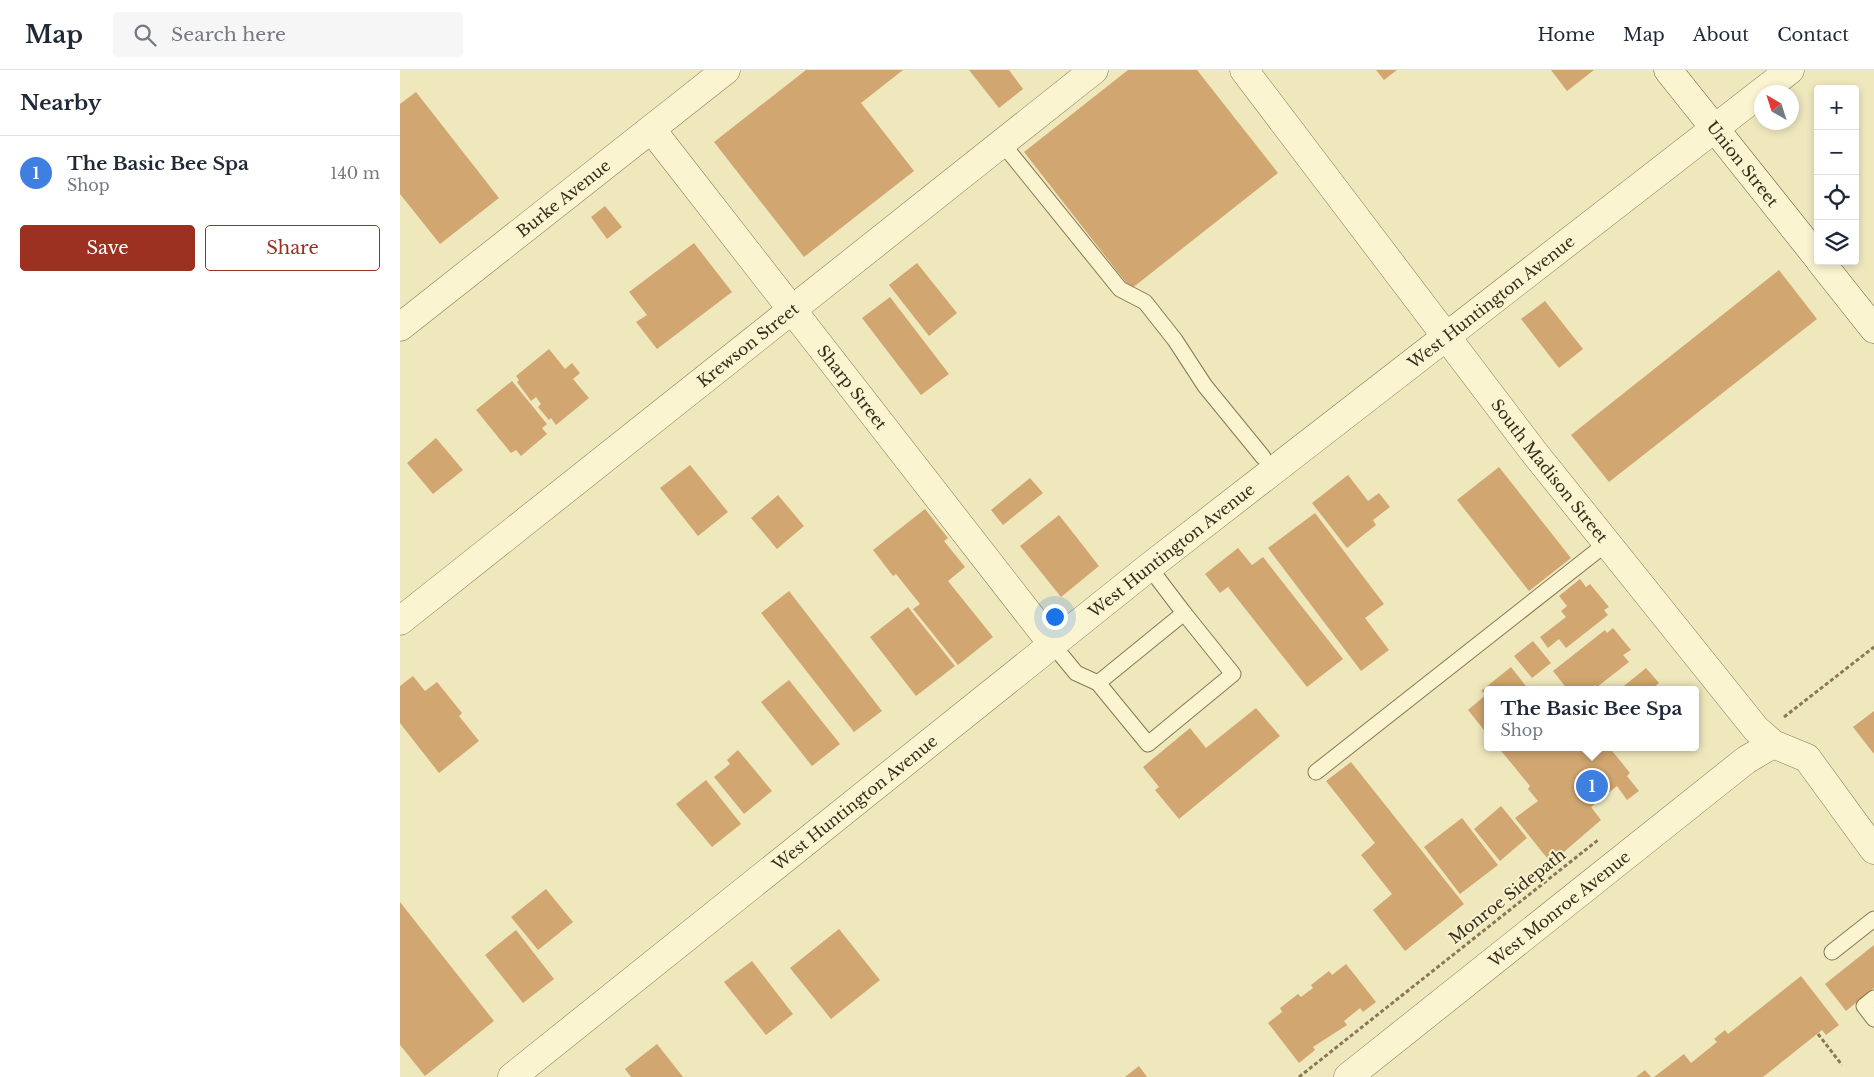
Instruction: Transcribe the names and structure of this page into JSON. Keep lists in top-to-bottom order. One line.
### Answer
{"streets":{"street":["Union Street","Burke Avenue","West Huntington Avenue","Krewson Street","Sharp Street","South Madison Street","West Monroe Avenue"],"path":["Monroe Sidepath"]},"crossings":[["Union Street","West Huntington Avenue"],["Burke Avenue","Sharp Street"],["West Huntington Avenue","Sharp Street"],["West Huntington Avenue","South Madison Street"],["Krewson Street","Sharp Street"],["South Madison Street","West Monroe Avenue"]],"north":"top left","page":{"header":"Map","search":"Search here","nav":["Home","Map","About","Contact"],"heading":"Nearby","map_buttons":["+","−"],"list":[{"mark":"1","name":"The Basic Bee Spa","note":"Shop","value":"140 m"}],"buttons":["Save","Share"],"popup":["The Basic Bee Spa","Shop"],"pins":"1"}}
